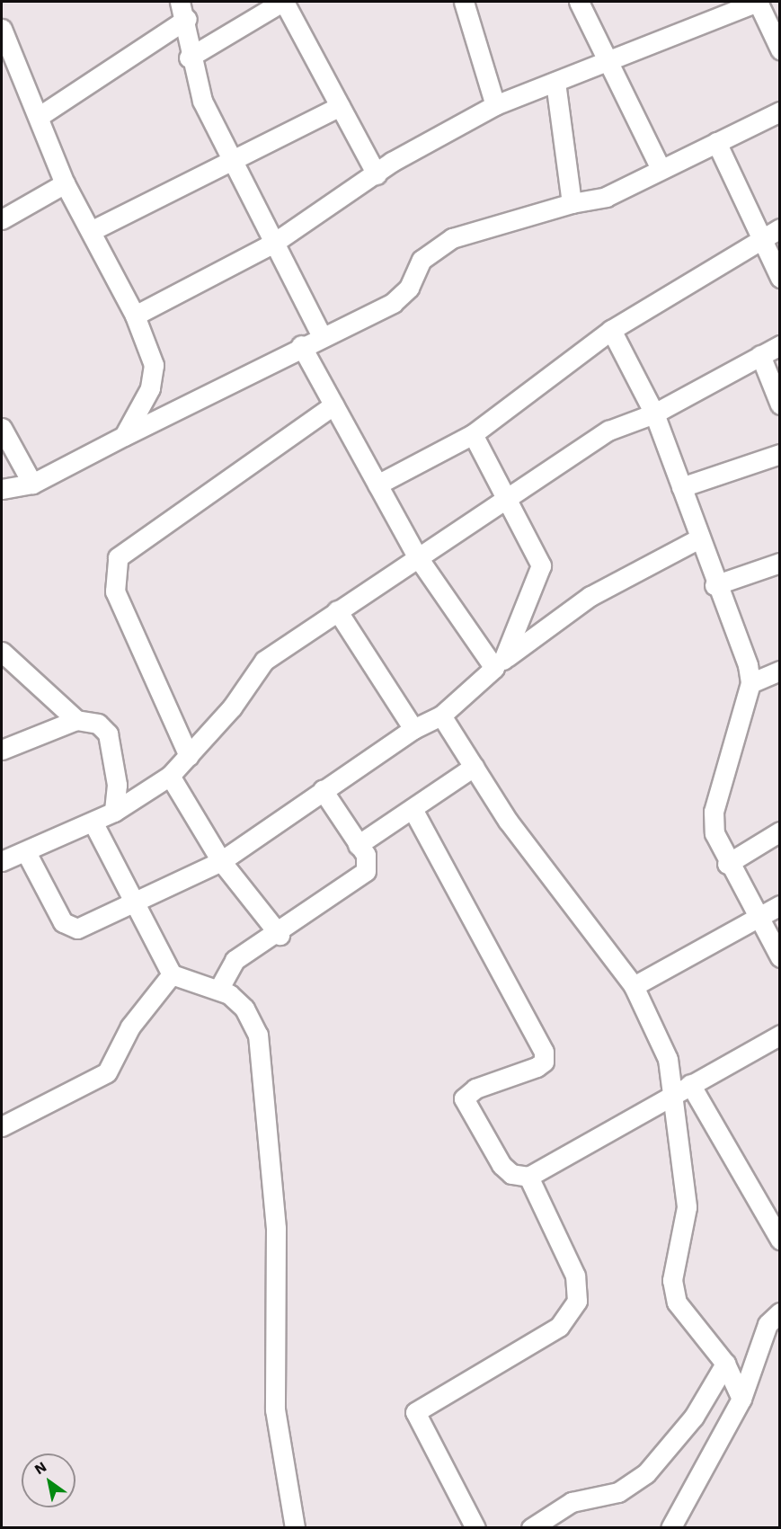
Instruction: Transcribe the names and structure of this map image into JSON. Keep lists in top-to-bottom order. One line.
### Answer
{"north":"top left"}
